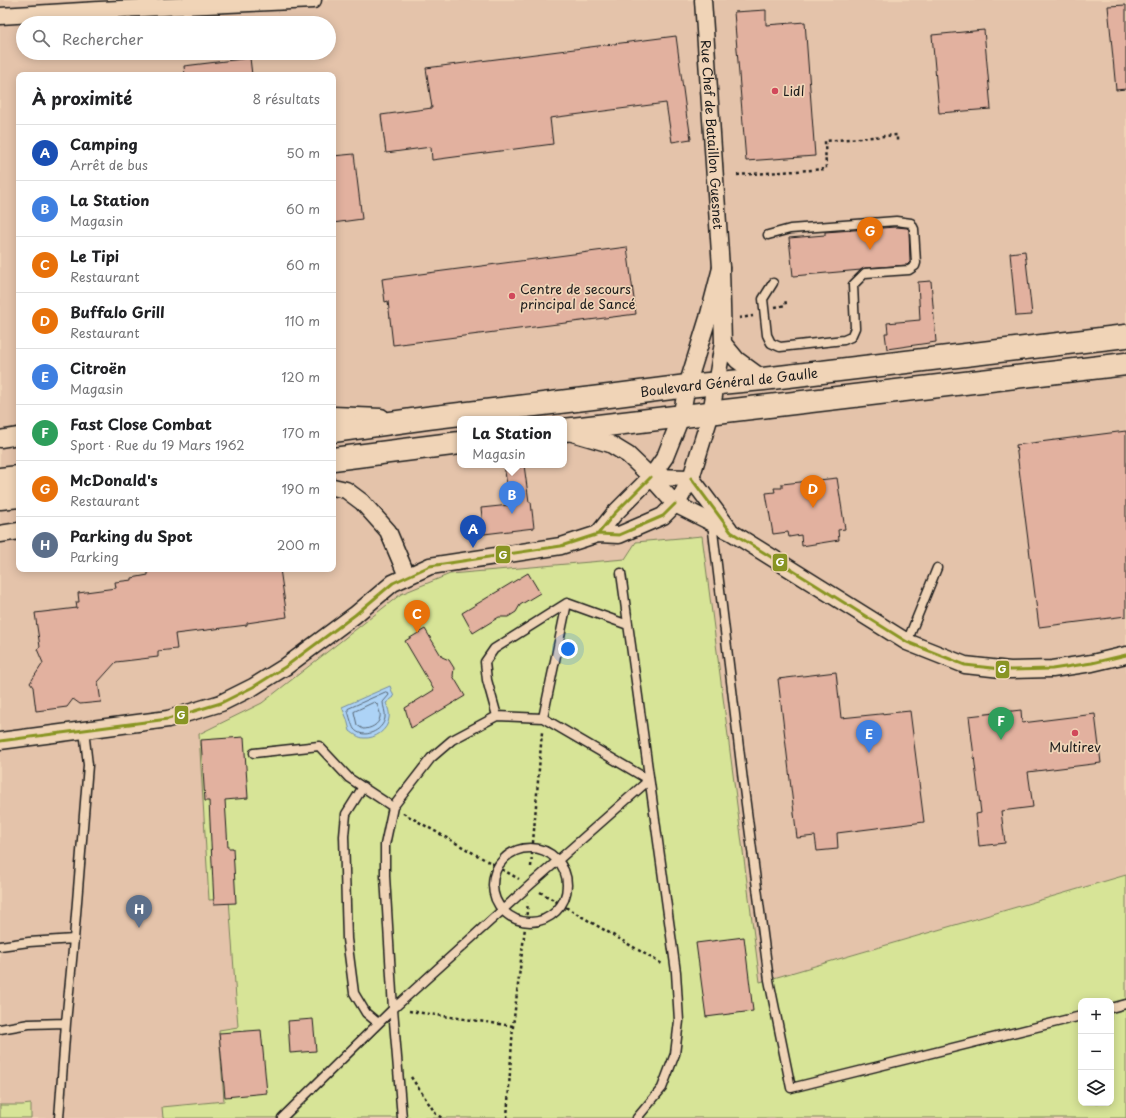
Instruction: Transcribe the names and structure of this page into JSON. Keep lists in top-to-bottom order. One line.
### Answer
{"streets":{"main road":["Boulevard Général de Gaulle"],"street":["Rue Chef de Bataillon Guesnet"]},"crossings":[["Rue Chef de Bataillon Guesnet","Boulevard Général de Gaulle"]],"places":["Lidl","Centre de secours principal de Sancé","Multirev"],"lines":["transit line G"],"page":{"search":"Rechercher","heading":["À proximité","8 résultats"],"list":[{"mark":"A","name":"Camping","note":"Arrêt de bus","value":"50 m"},{"mark":"B","name":"La Station","note":"Magasin","value":"60 m"},{"mark":"C","name":"Le Tipi","note":"Restaurant","value":"60 m"},{"mark":"D","name":"Buffalo Grill","note":"Restaurant","value":"110 m"},{"mark":"E","name":"Citroën","note":"Magasin","value":"120 m"},{"mark":"F","name":"Fast Close Combat","note":"Sport · Rue du 19 Mars 1962","value":"170 m"},{"mark":"G","name":"McDonald's","note":"Restaurant","value":"190 m"},{"mark":"H","name":"Parking du Spot","note":"Parking","value":"200 m"}],"pins":["G","D","B","A","C","F","E","H"],"popup":["La Station","Magasin"],"map_buttons":["+","−"]}}
